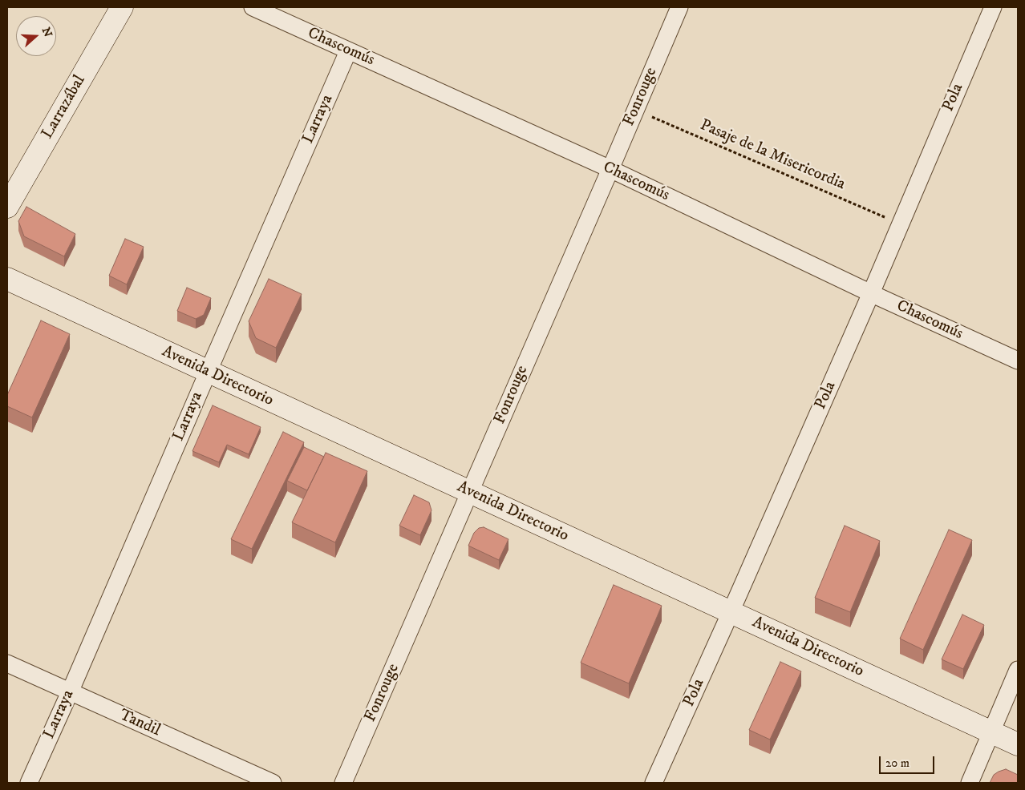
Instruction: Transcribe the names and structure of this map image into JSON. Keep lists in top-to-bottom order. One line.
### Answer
{"streets":{"main road":["Larrazábal","Avenida Directorio"],"street":["Chascomús","Fonrouge","Pola","Larraya","Tandil"],"path":["Pasaje de la Misericordia"]},"crossings":[["Chascomús","Fonrouge"],["Chascomús","Pola"],["Chascomús","Larraya"],["Fonrouge","Pasaje de la Misericordia"],["Fonrouge","Avenida Directorio"],["Pola","Pasaje de la Misericordia"],["Pola","Avenida Directorio"],["Larraya","Avenida Directorio"],["Larraya","Tandil"]],"scale_bar":"20 m","north":"right"}
